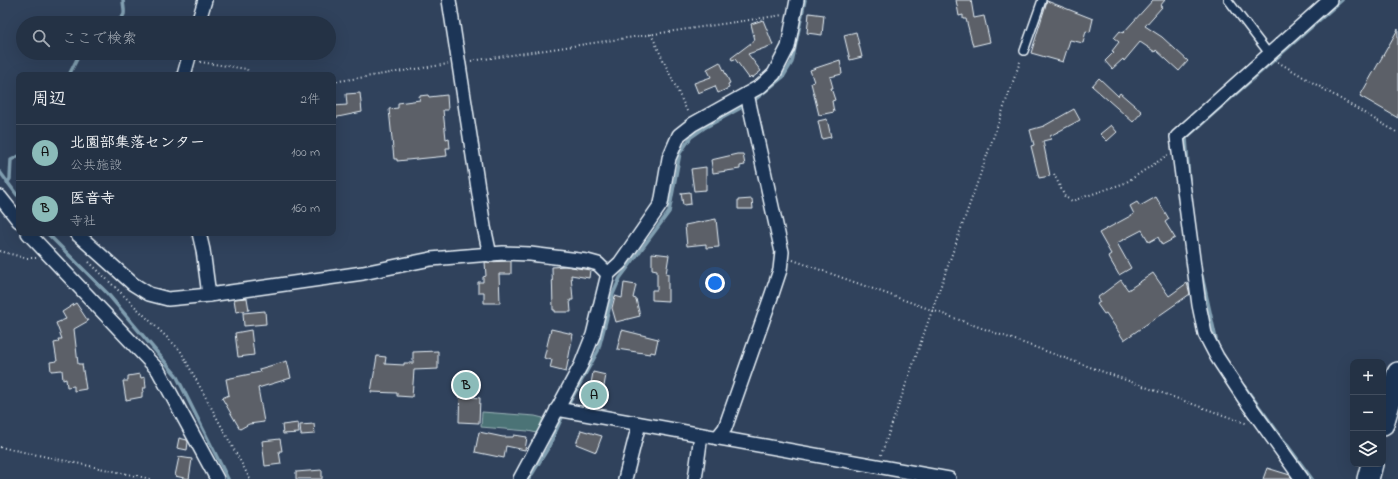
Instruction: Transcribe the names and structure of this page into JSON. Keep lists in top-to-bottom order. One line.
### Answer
{"page":{"search":"ここで検索","heading":["周辺","2件"],"list":[{"mark":"A","name":"北園部集落センター","note":"公共施設","value":"100 m"},{"mark":"B","name":"医音寺","note":"寺社","value":"160 m"}],"map_buttons":["+","−"],"pins":["B","A"]}}
